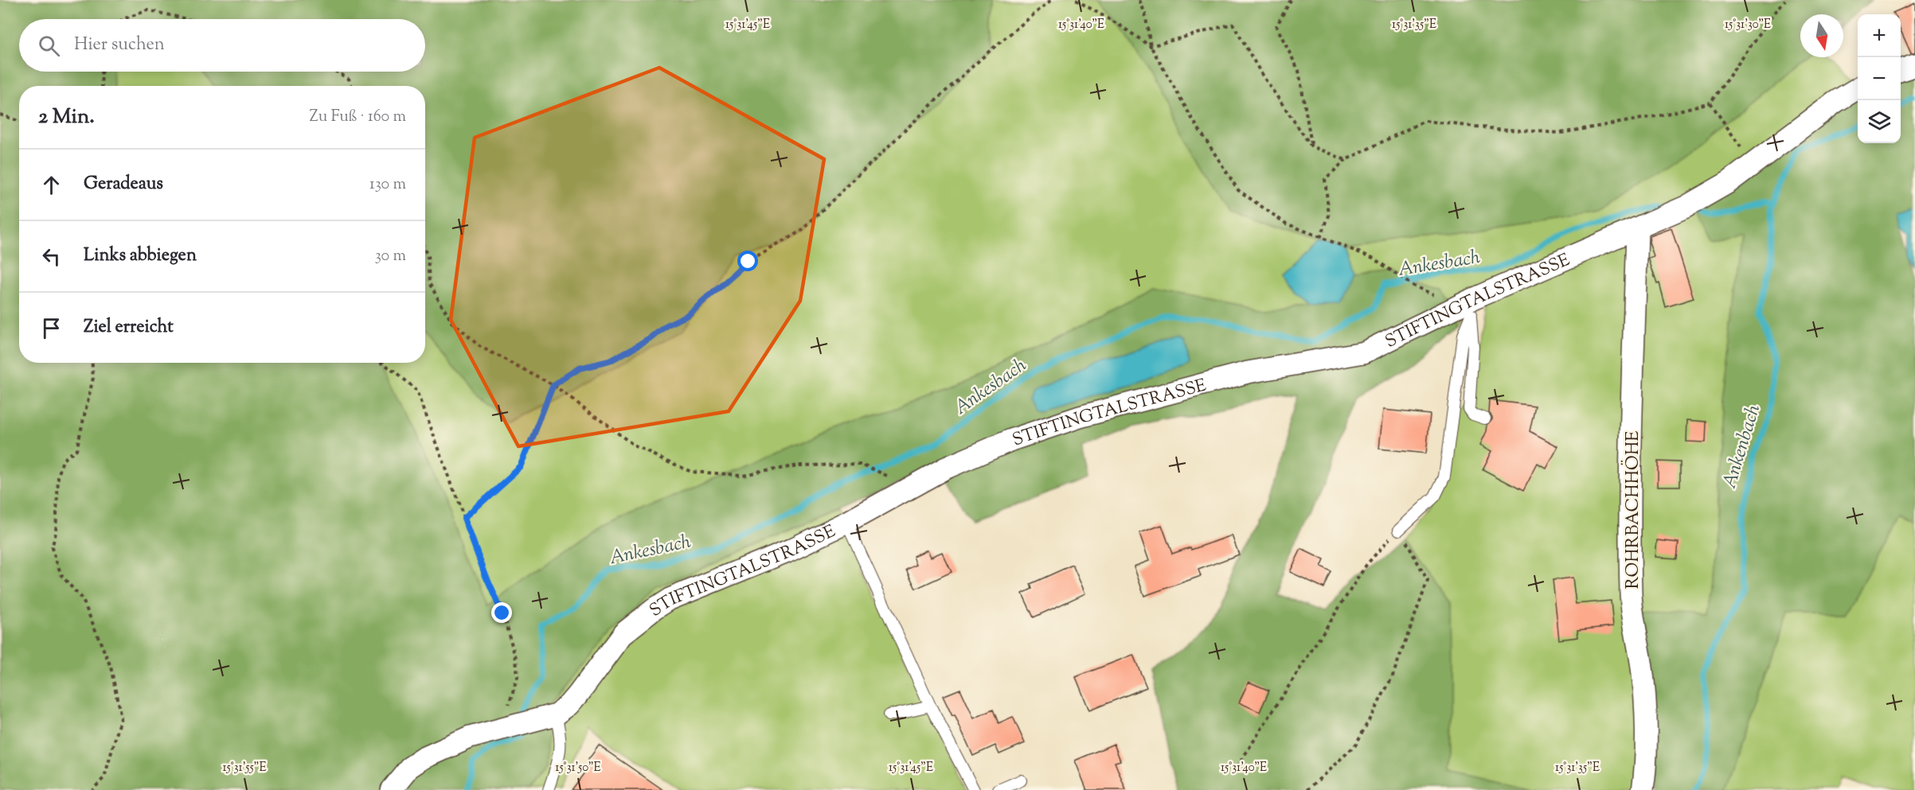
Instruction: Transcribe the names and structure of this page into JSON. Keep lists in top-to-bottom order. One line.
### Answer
{"streets":{"street":["STIFTINGTALSTRASSE","ROHRBACHHÖHE"]},"crossings":[["STIFTINGTALSTRASSE","ROHRBACHHÖHE"]],"water":["Ankesbach","Ankenbach"],"north":"bottom","page":{"map_buttons":["+","−"],"search":"Hier suchen","heading":["2 Min.","Zu Fuß · 160 m"],"list":[["Geradeaus","130 m"],["Links abbiegen","30 m"],"Ziel erreicht"]},"coordinates":["15°31'45\"E","15°31'40\"E","15°31'35\"E","15°31'30\"E","15°31'55\"E","15°31'50\"E"]}
